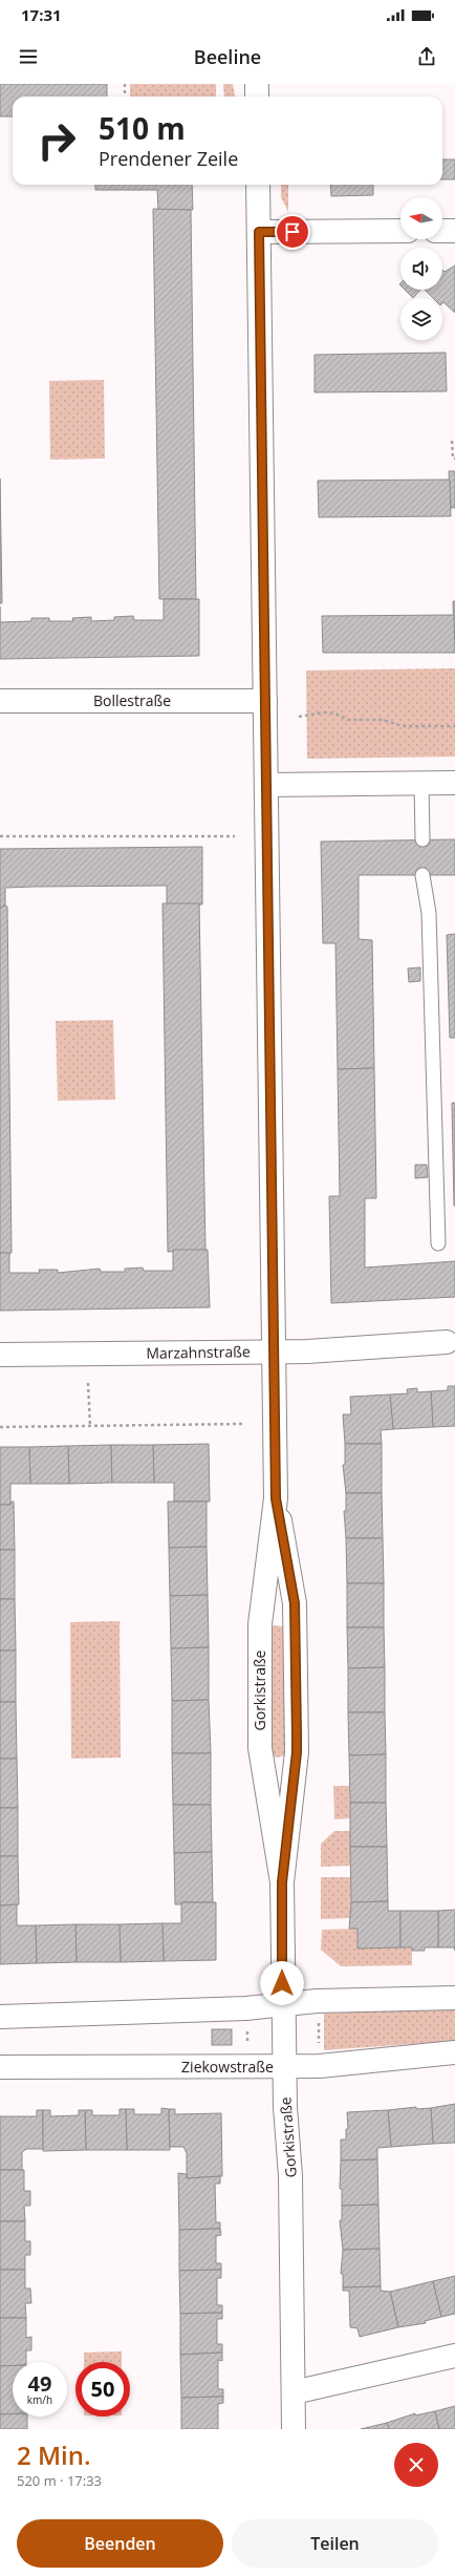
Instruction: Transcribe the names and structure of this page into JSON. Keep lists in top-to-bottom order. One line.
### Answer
{"streets":{"main road":["Bollestraße","Marzahnstraße","Gorkistraße","Ziekowstraße"]},"crossings":[["Bollestraße","Gorkistraße"],["Marzahnstraße","Gorkistraße"],["Gorkistraße","Ziekowstraße"]],"north":"left","page":{"status":"17:31","header":"Beeline","turn":["510 m","Prendener Zeile"],"speed":"49 km/h","limit":"50","heading":["2 Min.","520 m · 17:33"],"buttons":["Beenden","Teilen"]}}
